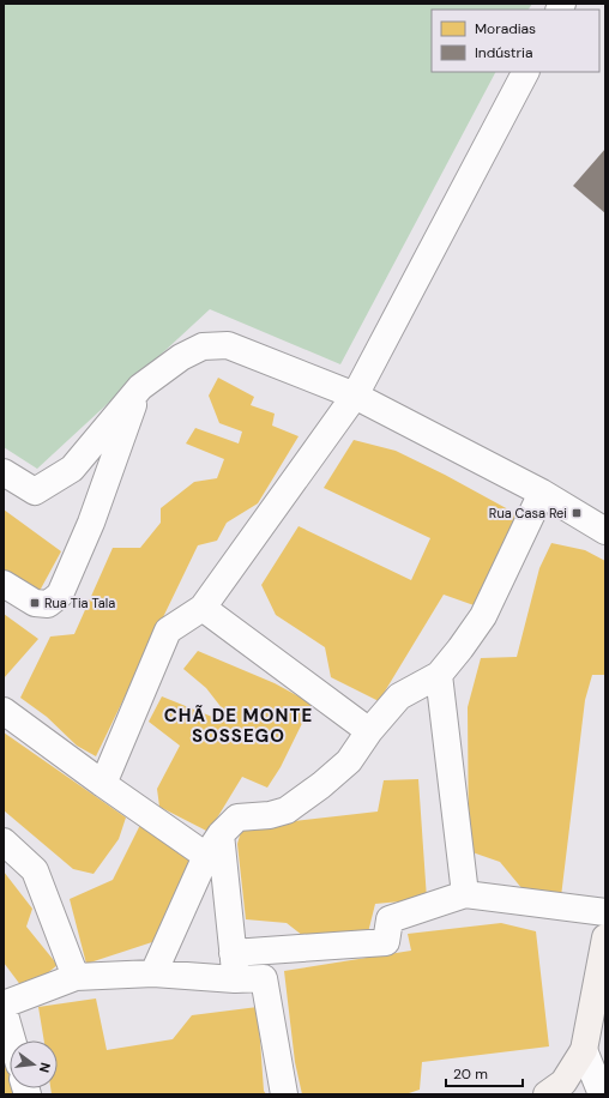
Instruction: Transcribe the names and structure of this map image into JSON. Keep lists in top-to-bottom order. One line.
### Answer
{"districts":["CHÃ DE MONTE SOSSEGO"],"places":{"transit":["Rua Casa Rei","Rua Tia Tala"]},"legend":["Moradias","Indústria"],"scale_bar":"20 m","north":"right"}
